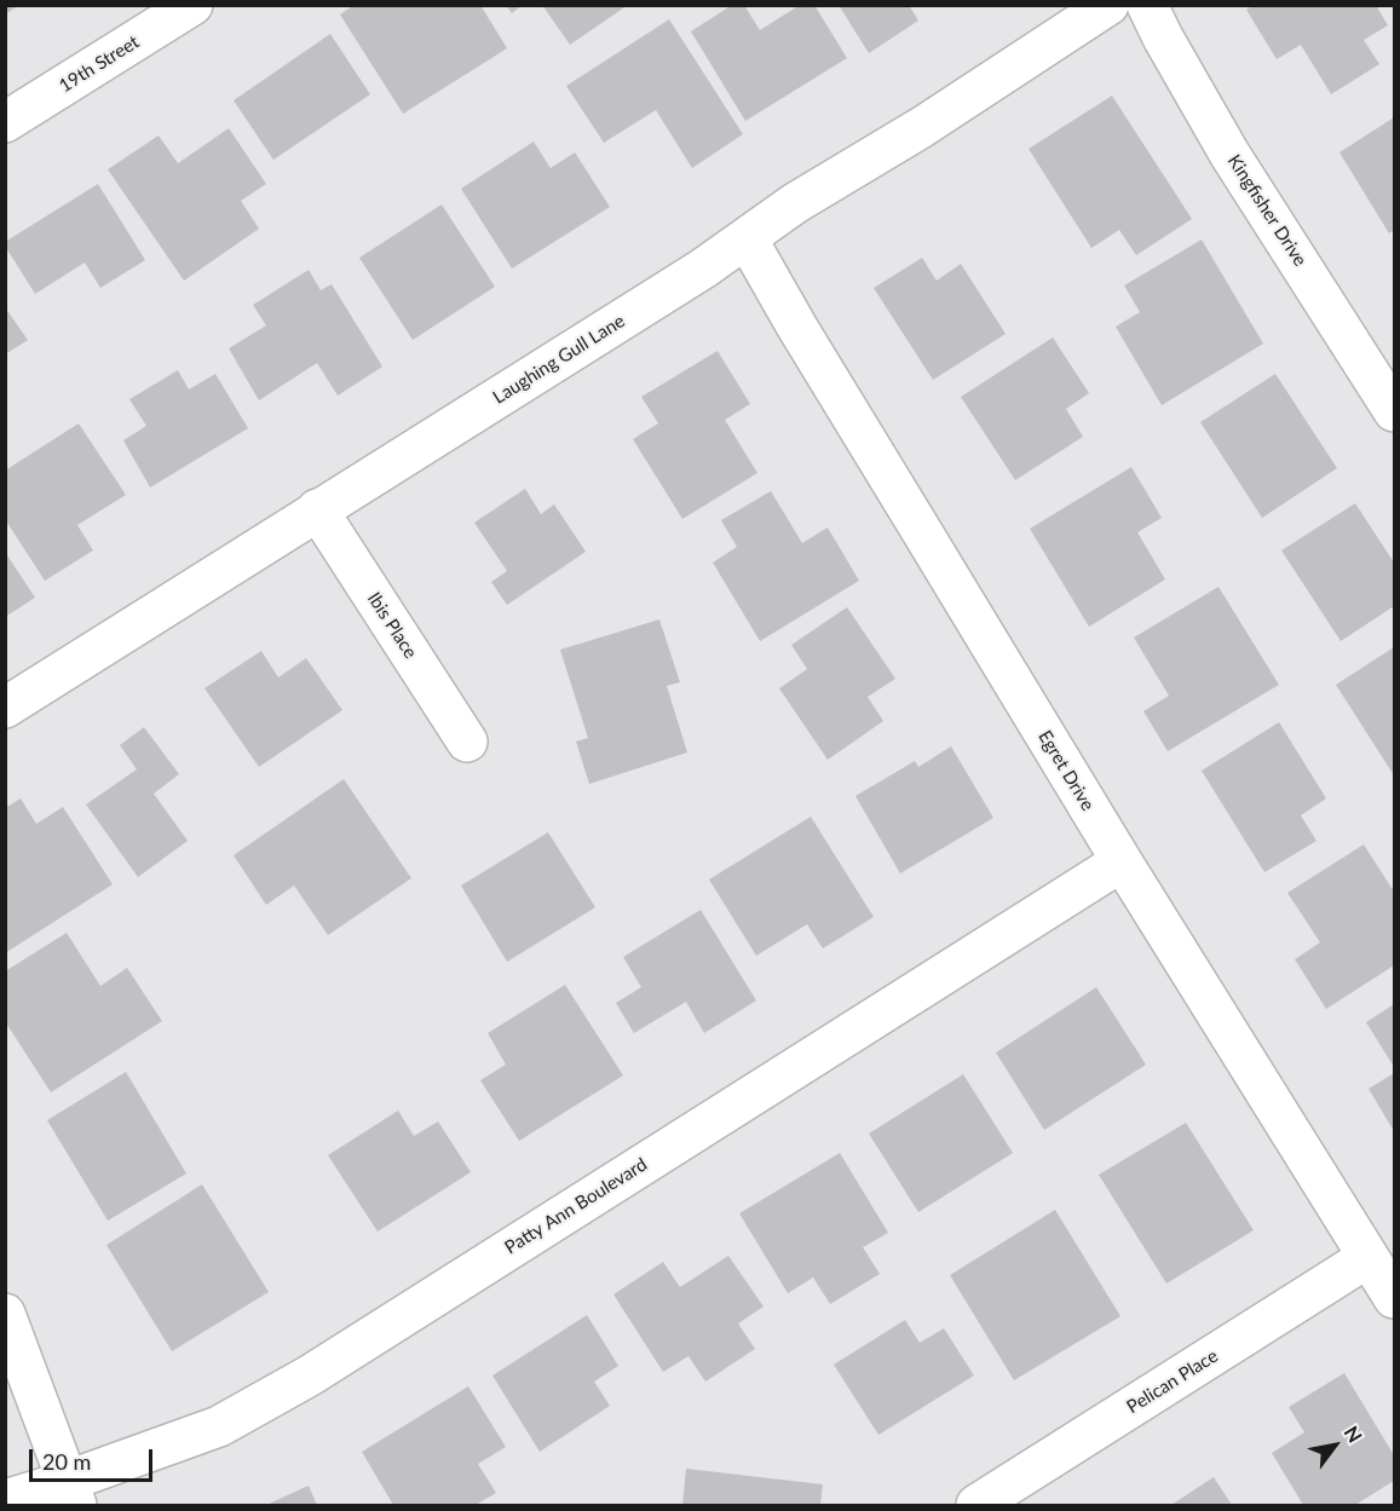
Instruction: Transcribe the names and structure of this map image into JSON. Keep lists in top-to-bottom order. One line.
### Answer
{"streets":{"street":["19th Street","Kingfisher Drive","Laughing Gull Lane","Ibis Place","Egret Drive","Patty Ann Boulevard","Pelican Place"]},"crossings":[["Laughing Gull Lane","Ibis Place"],["Laughing Gull Lane","Egret Drive"],["Egret Drive","Patty Ann Boulevard"],["Egret Drive","Pelican Place"]],"scale_bar":"20 m","north":"top right"}
